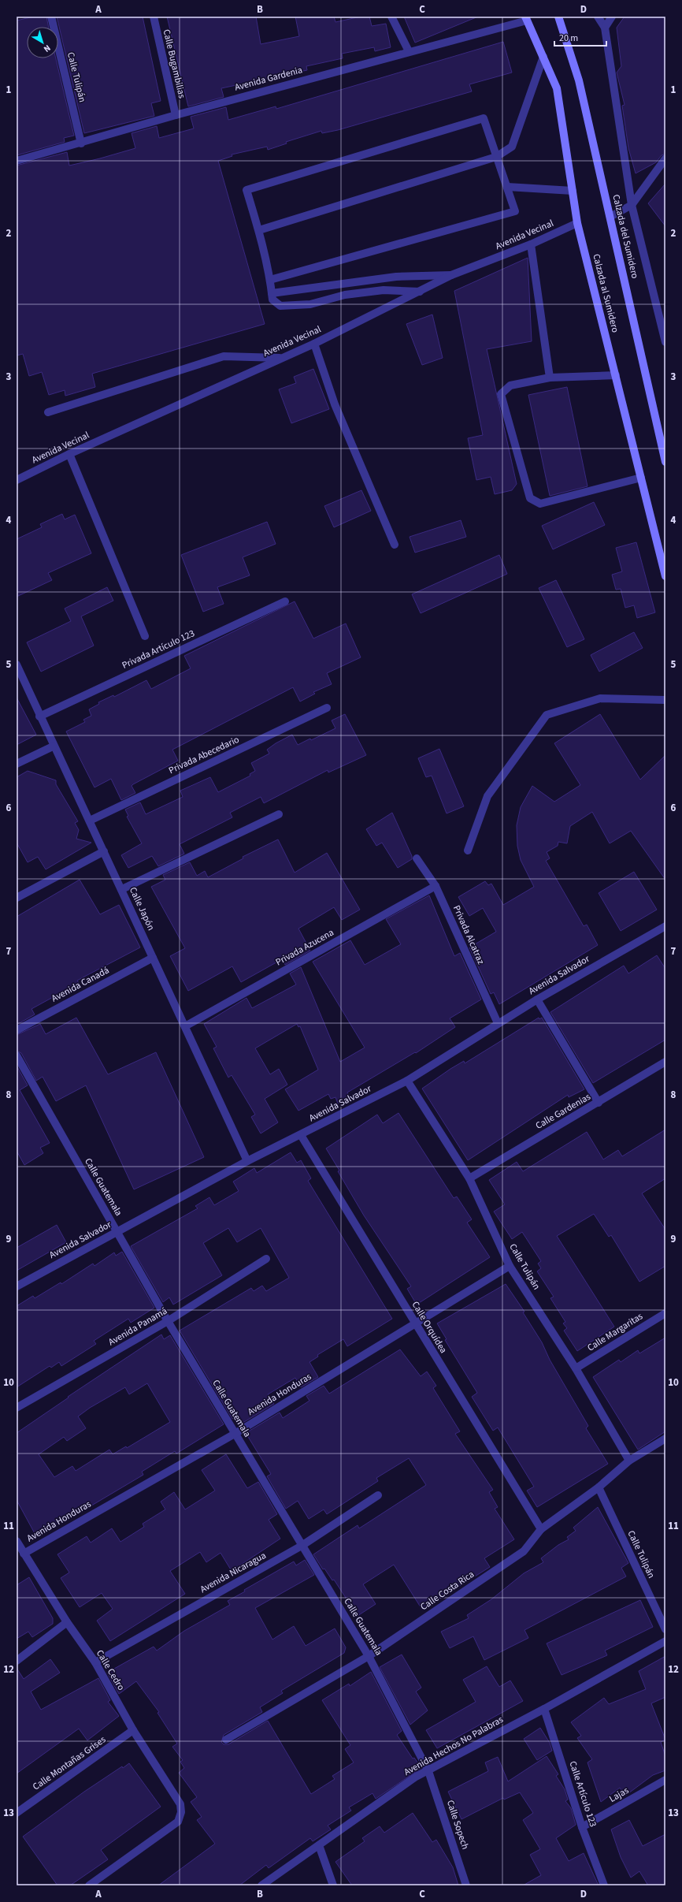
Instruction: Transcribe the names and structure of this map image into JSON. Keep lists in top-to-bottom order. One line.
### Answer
{"streets":{"main road":["Calzada del Sumidero","Calzada al Sumidero"],"street":["Calle Bugambilias","Calle Tulipán","Avenida Gardenia","Avenida Vecinal","Privada Artículo 123","Privada Abecedario","Calle Japón","Privada Alcatraz","Privada Azucena","Avenida Salvador","Avenida Canadá","Calle Gardenias","Calle Guatemala","Avenida Panamá","Calle Orquídea","Calle Margaritas","Avenida Honduras","Avenida Nicaragua","Calle Costa Rica","Calle Cedro","Avenida Hechos No Palabras","Calle Montañas Grises","Calle Artículo 123","Lajas","Calle Sopech"]},"crossings":[["Calle Bugambilias","Avenida Gardenia"],["Calle Tulipán","Avenida Gardenia"],["Calle Tulipán","Avenida Salvador"],["Calle Tulipán","Calle Gardenias"],["Calle Tulipán","Calle Margaritas"],["Calle Tulipán","Avenida Honduras"],["Calle Tulipán","Calle Costa Rica"],["Avenida Gardenia","Calzada al Sumidero"],["Avenida Vecinal","Calzada al Sumidero"],["Privada Artículo 123","Calle Japón"],["Privada Abecedario","Calle Japón"],["Calle Japón","Privada Azucena"],["Calle Japón","Avenida Salvador"],["Calle Japón","Avenida Canadá"],["Privada Alcatraz","Privada Azucena"],["Privada Alcatraz","Avenida Salvador"],["Avenida Salvador","Calle Guatemala"],["Avenida Salvador","Calle Orquídea"],["Calle Guatemala","Avenida Panamá"],["Calle Guatemala","Avenida Honduras"],["Calle Guatemala","Avenida Nicaragua"],["Calle Guatemala","Calle Costa Rica"],["Calle Guatemala","Avenida Hechos No Palabras"],["Calle Guatemala","Calle Sopech"],["Calle Orquídea","Avenida Honduras"],["Calle Orquídea","Calle Costa Rica"],["Avenida Honduras","Calle Cedro"],["Avenida Nicaragua","Calle Cedro"],["Calle Cedro","Calle Montañas Grises"],["Avenida Hechos No Palabras","Calle Artículo 123"],["Avenida Hechos No Palabras","Calle Sopech"],["Calle Artículo 123","Lajas"]],"scale_bar":"20 m","north":"bottom right","grid":{"columns":["A","B","C","D"],"rows":["1","2","3","4","5","6","7","8","9","10","11","12","13"]}}
